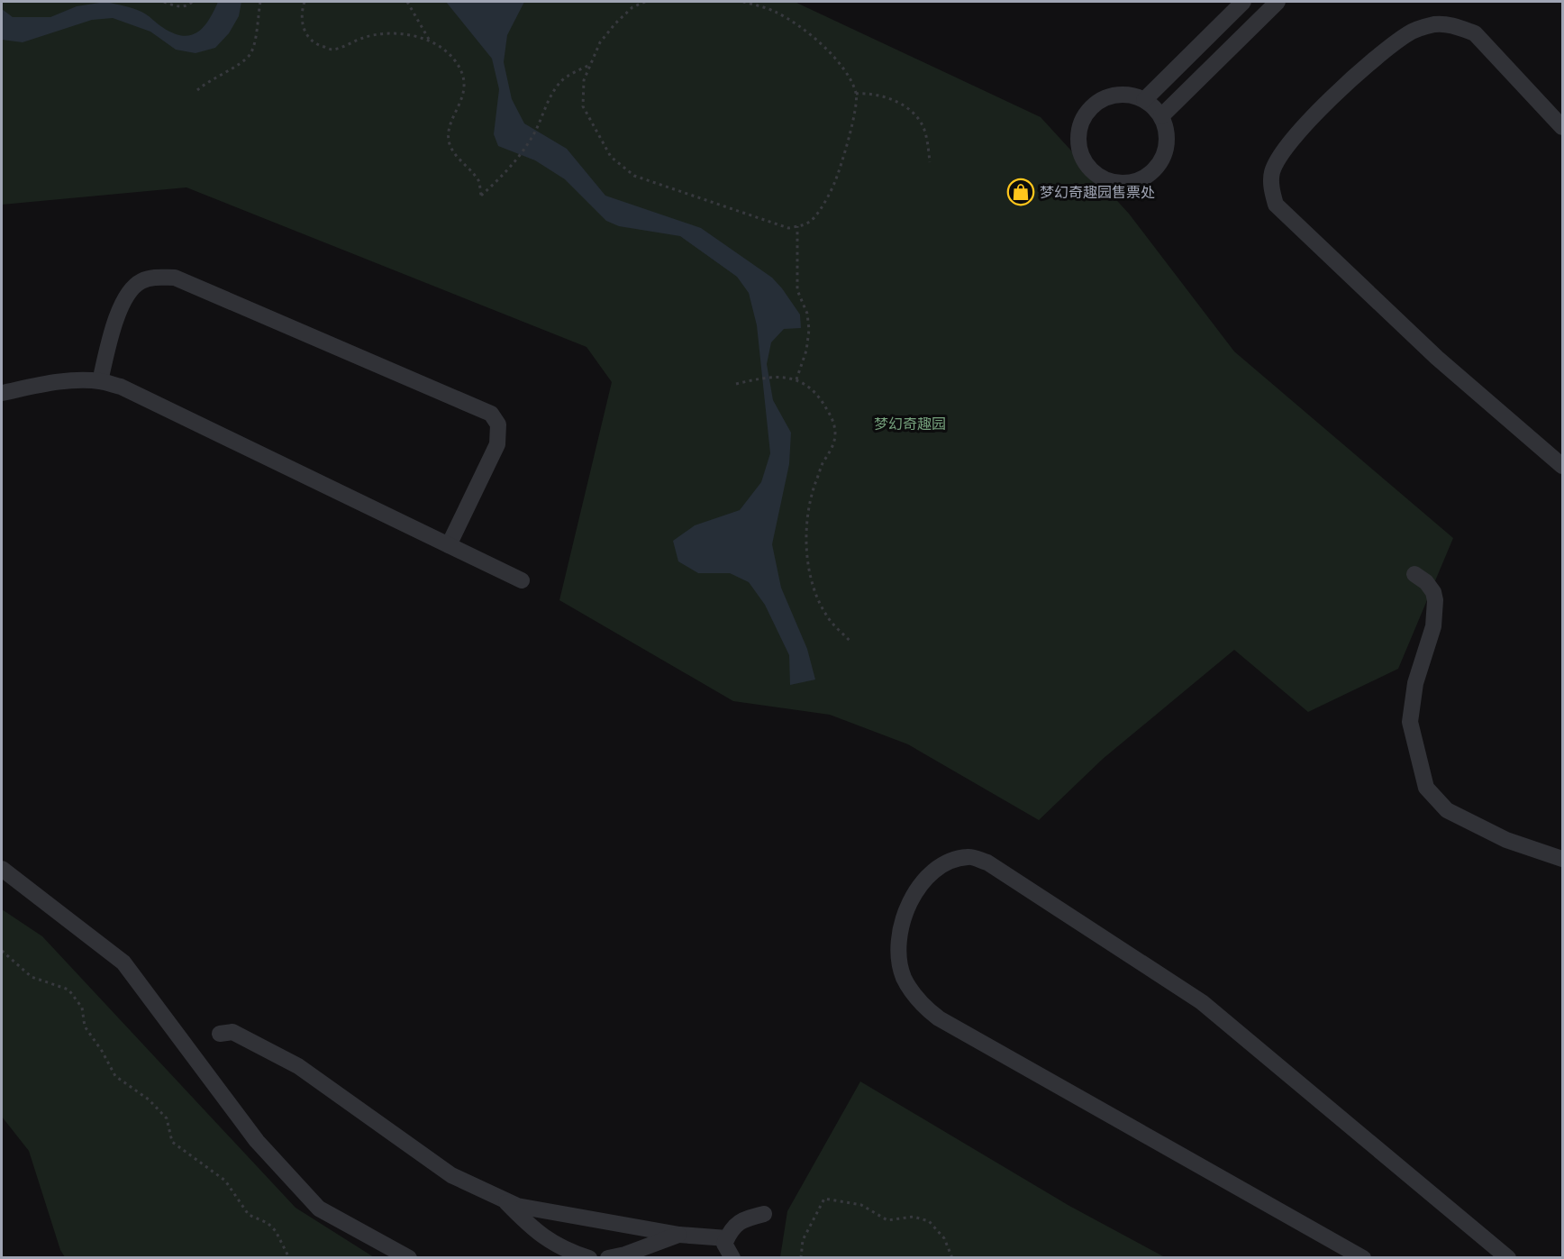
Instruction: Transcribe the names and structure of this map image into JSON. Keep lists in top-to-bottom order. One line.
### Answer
{"parks":["梦幻奇趣园"],"places":{"shop":["梦幻奇趣园售票处"]}}
